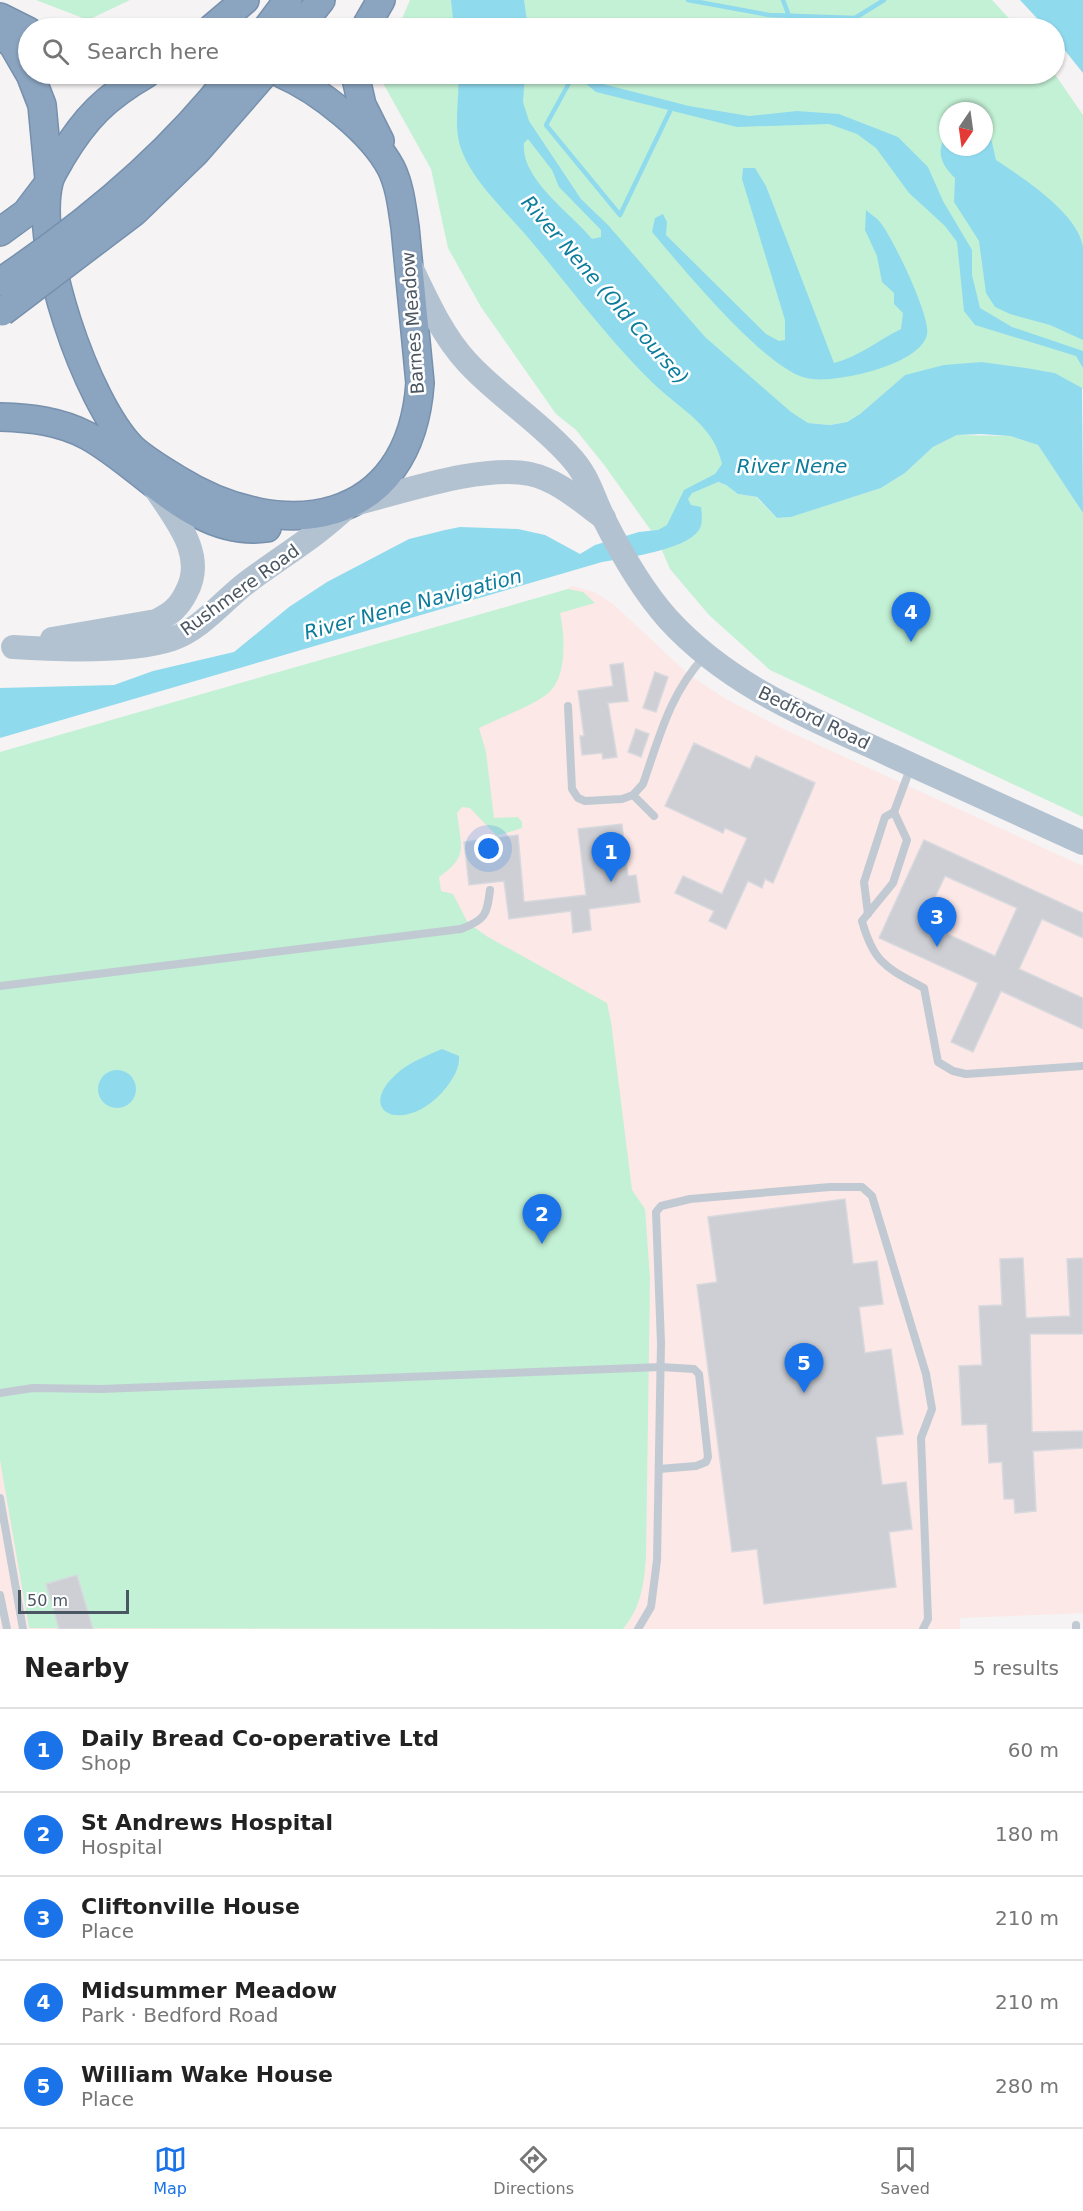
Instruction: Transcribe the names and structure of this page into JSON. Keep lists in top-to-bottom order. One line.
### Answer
{"streets":{"highway":["Barnes Meadow"],"main road":["Rushmere Road","Bedford Road"]},"crossings":[["Barnes Meadow","Rushmere Road"],["Barnes Meadow","Bedford Road"],["Rushmere Road","Bedford Road"]],"water":["River Nene (Old Course)","River Nene","River Nene Navigation"],"scale_bar":"50 m","north":"bottom","page":{"search":"Search here","pins":["4","1","3","2","5"],"scale":"50 m","heading":["Nearby","5 results"],"list":[{"mark":"1","name":"Daily Bread Co-operative Ltd","note":"Shop","value":"60 m"},{"mark":"2","name":"St Andrews Hospital","note":"Hospital","value":"180 m"},{"mark":"3","name":"Cliftonville House","note":"Place","value":"210 m"},{"mark":"4","name":"Midsummer Meadow","note":"Park · Bedford Road","value":"210 m"},{"mark":"5","name":"William Wake House","note":"Place","value":"280 m"}],"nav":["Map","Directions","Saved"]}}
